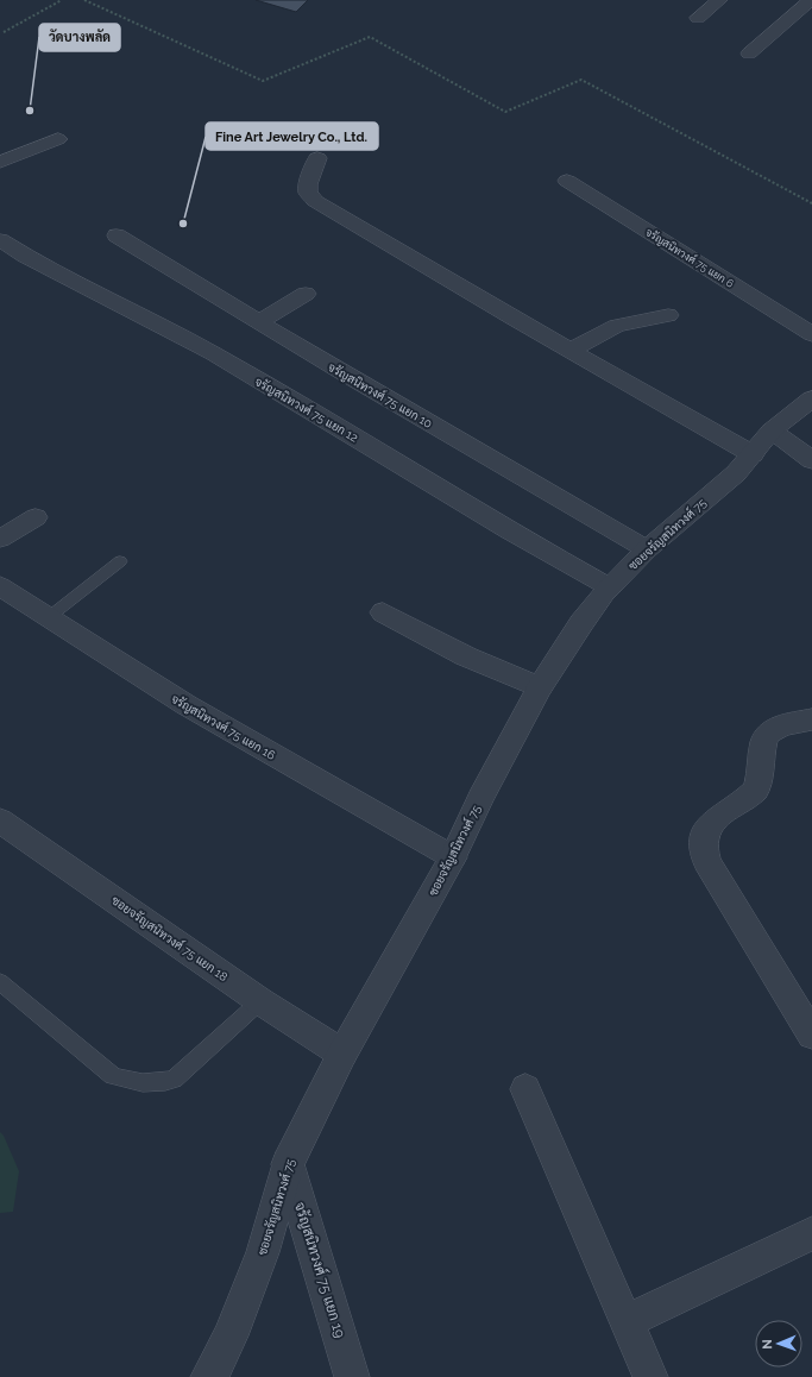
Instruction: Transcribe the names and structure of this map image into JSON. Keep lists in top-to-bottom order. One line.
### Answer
{"streets":{"street":["จรัญสนิทวงศ์ 75 แยก 6","จรัญสนิทวงศ์ 75 แยก 10","จรัญสนิทวงศ์ 75 แยก 12","ซอยจรัญสนิทวงศ์ 75","จรัญสนิทวงศ์ 75 แยก 16","ซอยจรัญสนิทวงศ์ 75 แยก 18","จรัญสนิทวงศ์ 75 แยก 19"]},"crossings":[["จรัญสนิทวงศ์ 75 แยก 10","ซอยจรัญสนิทวงศ์ 75"],["จรัญสนิทวงศ์ 75 แยก 12","ซอยจรัญสนิทวงศ์ 75"],["ซอยจรัญสนิทวงศ์ 75","จรัญสนิทวงศ์ 75 แยก 16"],["ซอยจรัญสนิทวงศ์ 75","ซอยจรัญสนิทวงศ์ 75 แยก 18"],["ซอยจรัญสนิทวงศ์ 75","จรัญสนิทวงศ์ 75 แยก 19"]],"places":["วัดบางพลัด","Fine Art Jewelry Co., Ltd."],"north":"left"}
